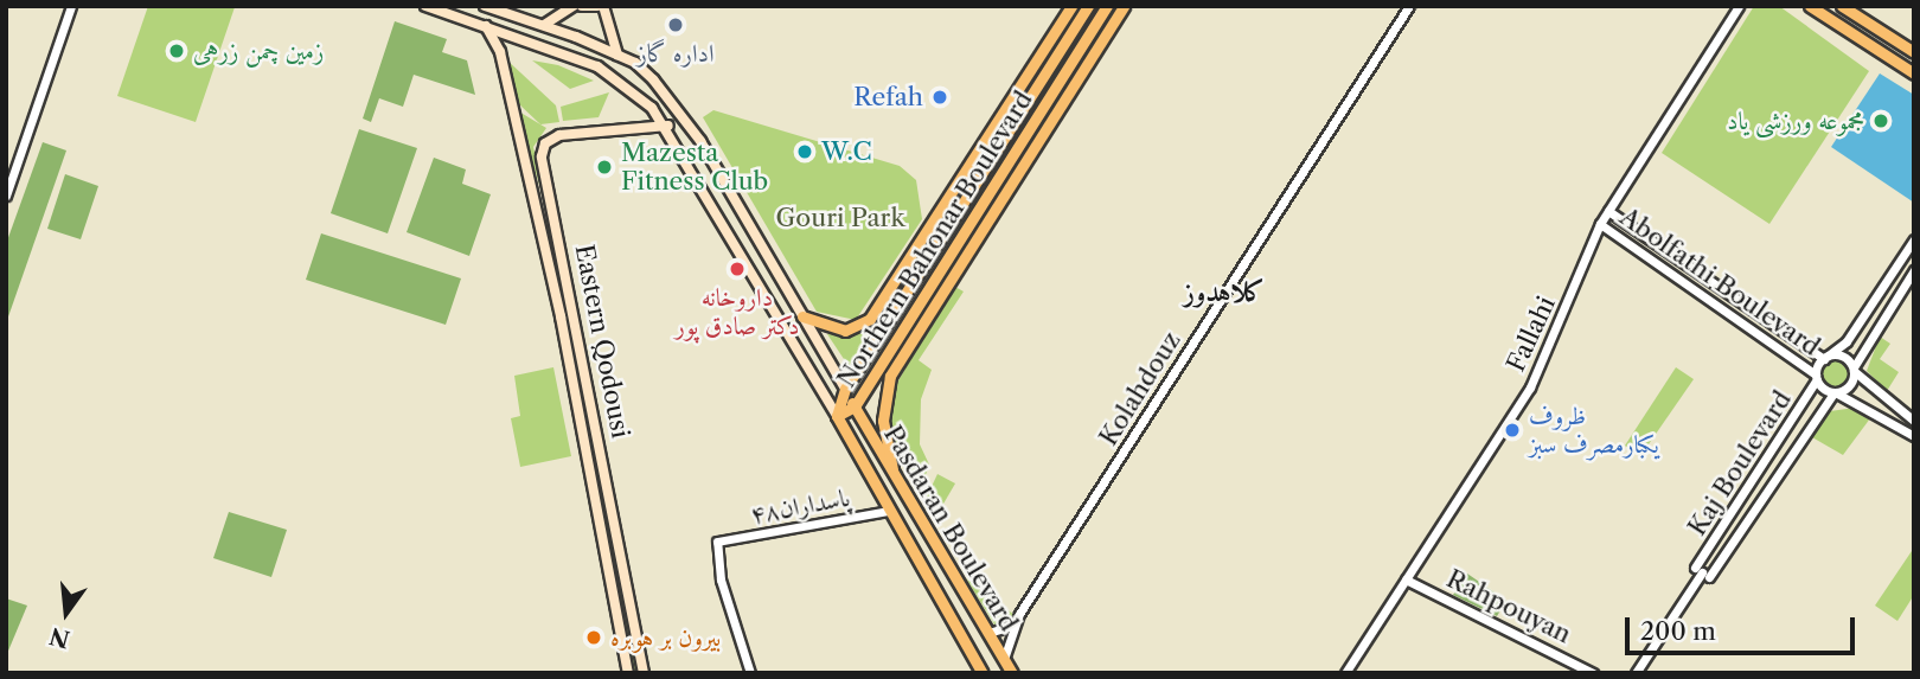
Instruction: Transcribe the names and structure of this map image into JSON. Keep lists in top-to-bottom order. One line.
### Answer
{"streets":{"main road":["Northern Bahonar Boulevard","Eastern Qodousi","Pasdaran Boulevard"],"street":["Abolfathi Boulevard","Fallahi","Kolahdouz","Kaj Boulevard","پاسداران۴۸","Rahpouyan"]},"crossings":[["Northern Bahonar Boulevard","Pasdaran Boulevard"],["Abolfathi Boulevard","Fallahi"],["Abolfathi Boulevard","Kaj Boulevard"],["Fallahi","Rahpouyan"],["Kolahdouz","Pasdaran Boulevard"],["پاسداران۴۸","Pasdaran Boulevard"]],"districts":["کلاهدوز"],"parks":["Gouri Park"],"places":["اداره گاز","زمین چمن زرهی","Refah","مجموعه ورزشی یاد","W.C","Mazesta Fitness Club","داروخانه دکتر صادق پور","ظروف یکبارمصرف سبز","بیرون بر هوبره"],"scale_bar":"200 m","north":"bottom"}
